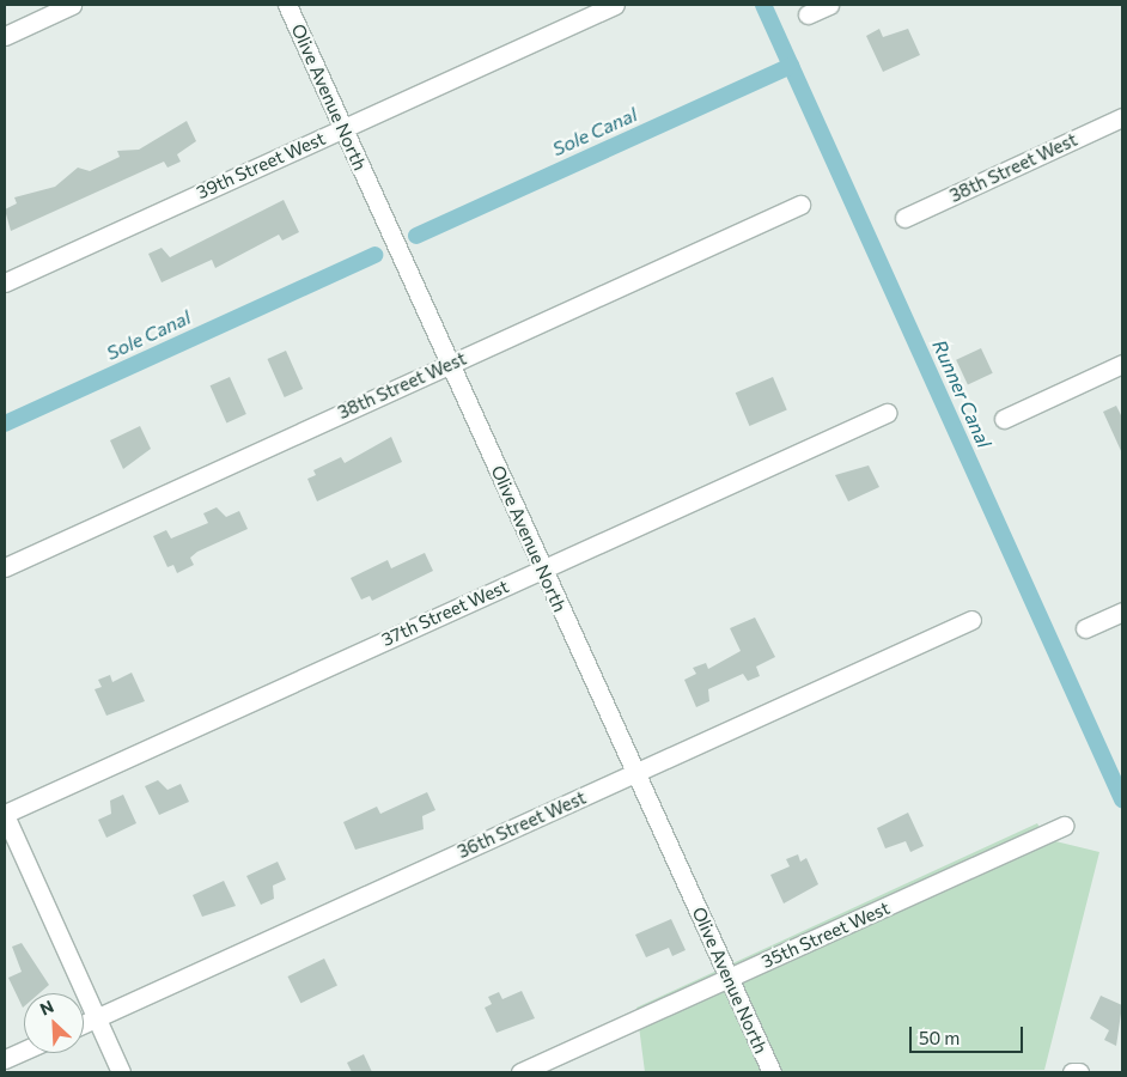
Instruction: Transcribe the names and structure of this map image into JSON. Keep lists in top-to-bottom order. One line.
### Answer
{"streets":{"street":["Olive Avenue North","39th Street West","38th Street West","37th Street West","36th Street West","35th Street West"]},"crossings":[["Olive Avenue North","39th Street West"],["Olive Avenue North","38th Street West"],["Olive Avenue North","37th Street West"],["Olive Avenue North","36th Street West"],["Olive Avenue North","35th Street West"]],"water":["Sole Canal","Runner Canal"],"scale_bar":"50 m","north":"top left"}
